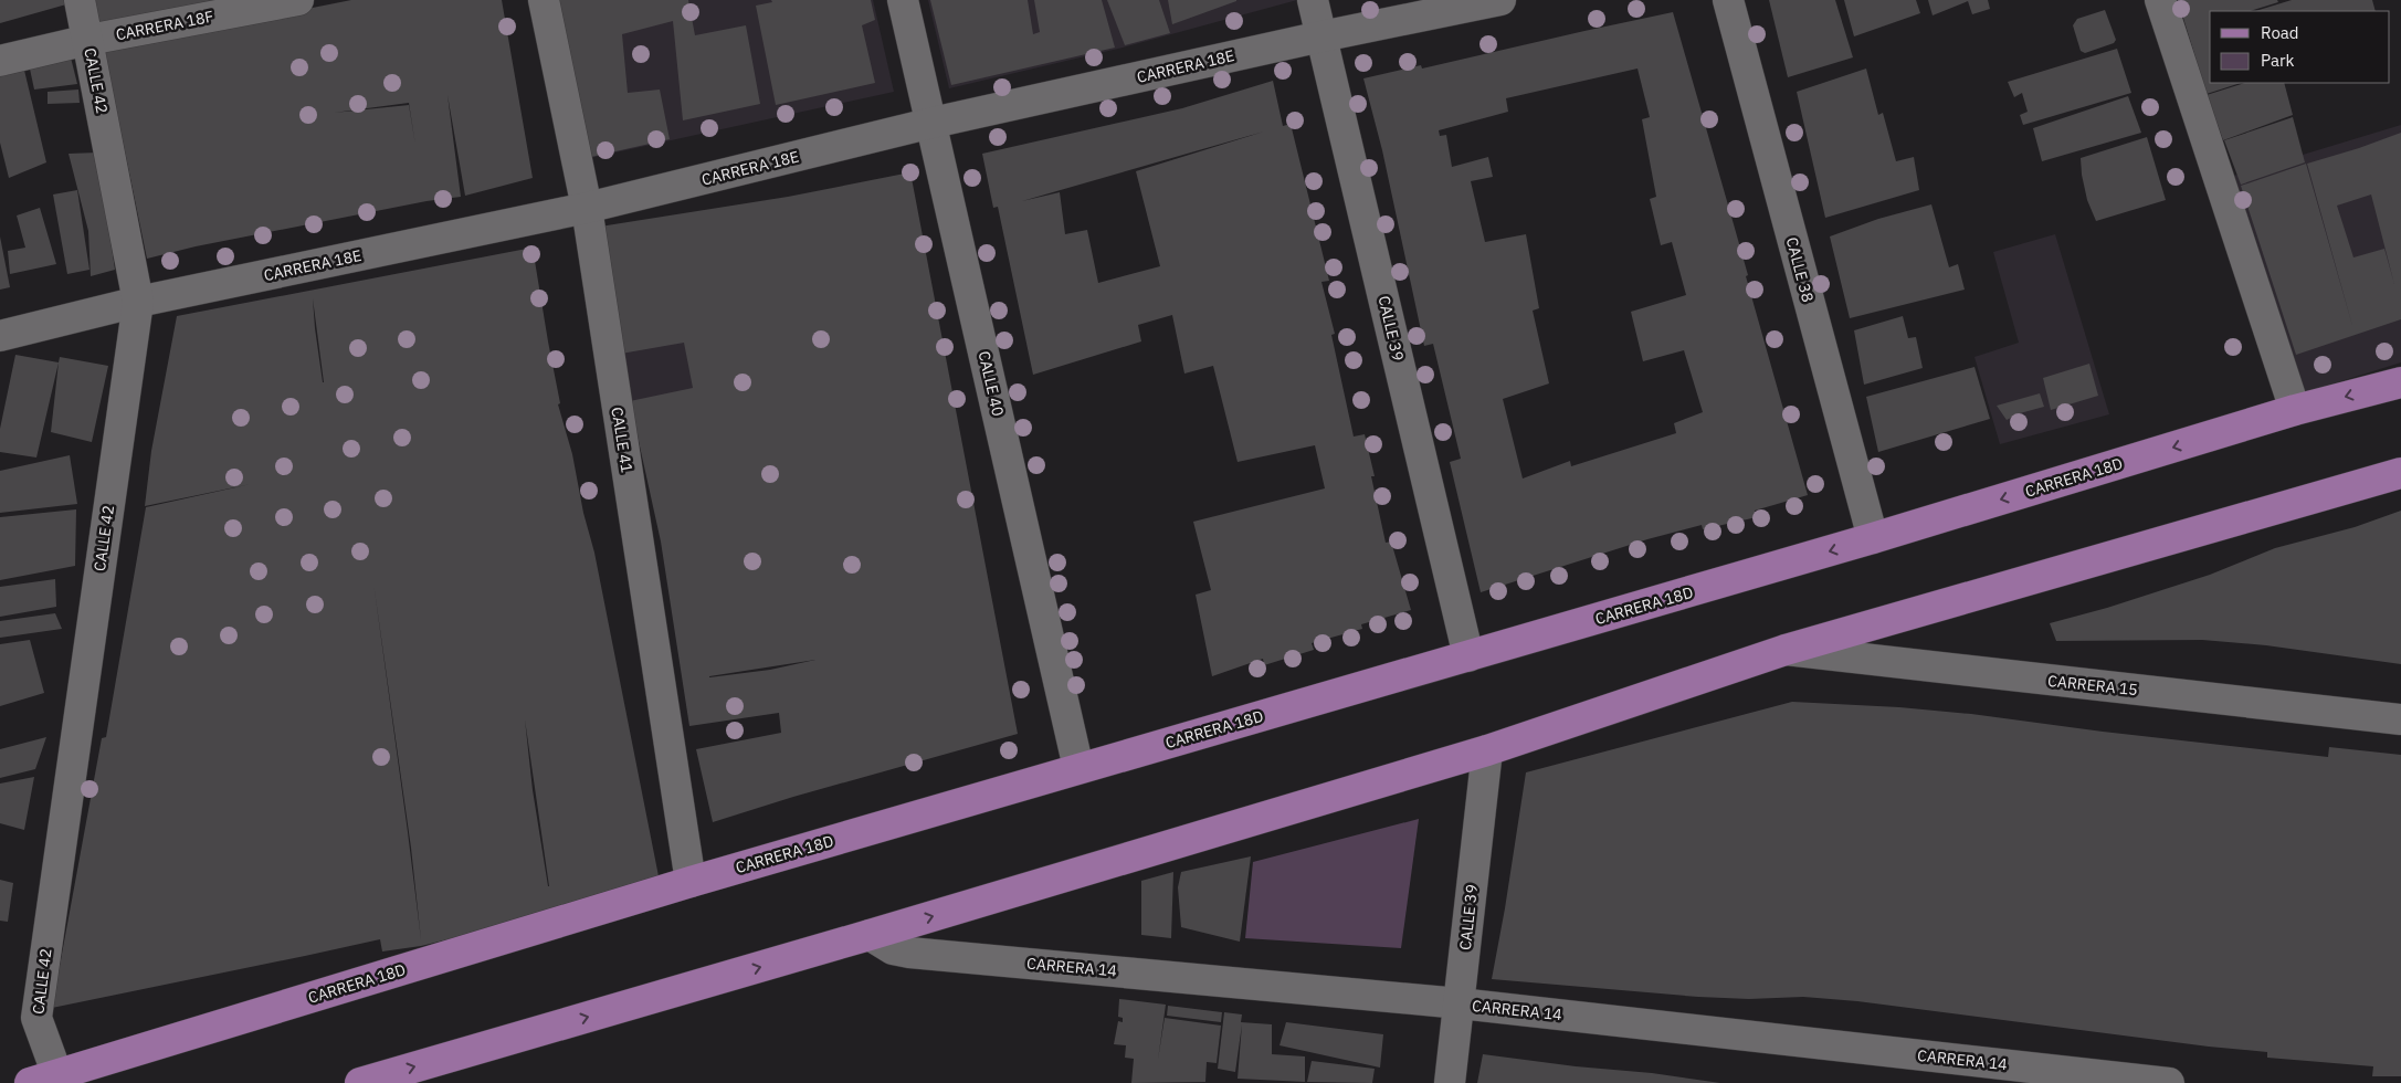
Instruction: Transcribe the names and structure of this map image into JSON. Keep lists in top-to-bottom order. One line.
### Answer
{"streets":{"main road":["CARRERA 18D"],"street":["CARRERA 18F","CARRERA 18E","CALLE 42","CALLE 38","CALLE 39","CALLE 40","CALLE 41","CARRERA 15","CARRERA 14"]},"crossings":[["CARRERA 18F","CALLE 42"],["CARRERA 18E","CALLE 42"],["CARRERA 18E","CALLE 39"],["CARRERA 18E","CALLE 40"],["CARRERA 18E","CALLE 41"],["CALLE 42","CARRERA 18D"],["CALLE 38","CARRERA 18D"],["CALLE 39","CARRERA 18D"],["CALLE 39","CARRERA 14"],["CALLE 40","CARRERA 18D"],["CALLE 41","CARRERA 18D"]],"legend":["Road","Park"]}
